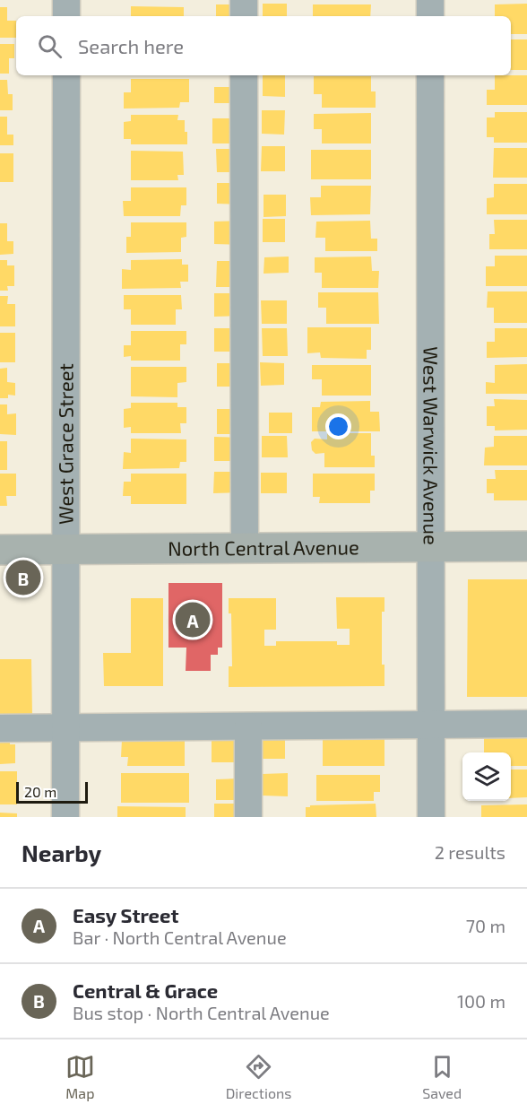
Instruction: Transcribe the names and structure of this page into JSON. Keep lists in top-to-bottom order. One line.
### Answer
{"streets":{"main road":["North Central Avenue"],"street":["West Grace Street","West Warwick Avenue"]},"crossings":[["West Grace Street","North Central Avenue"],["West Warwick Avenue","North Central Avenue"]],"scale_bar":"20 m","page":{"search":"Search here","pins":["B","A"],"scale":"20 m","heading":["Nearby","2 results"],"list":[{"mark":"A","name":"Easy Street","note":"Bar · North Central Avenue","value":"70 m"},{"mark":"B","name":"Central & Grace","note":"Bus stop · North Central Avenue","value":"100 m"}],"nav":["Map","Directions","Saved"]}}
